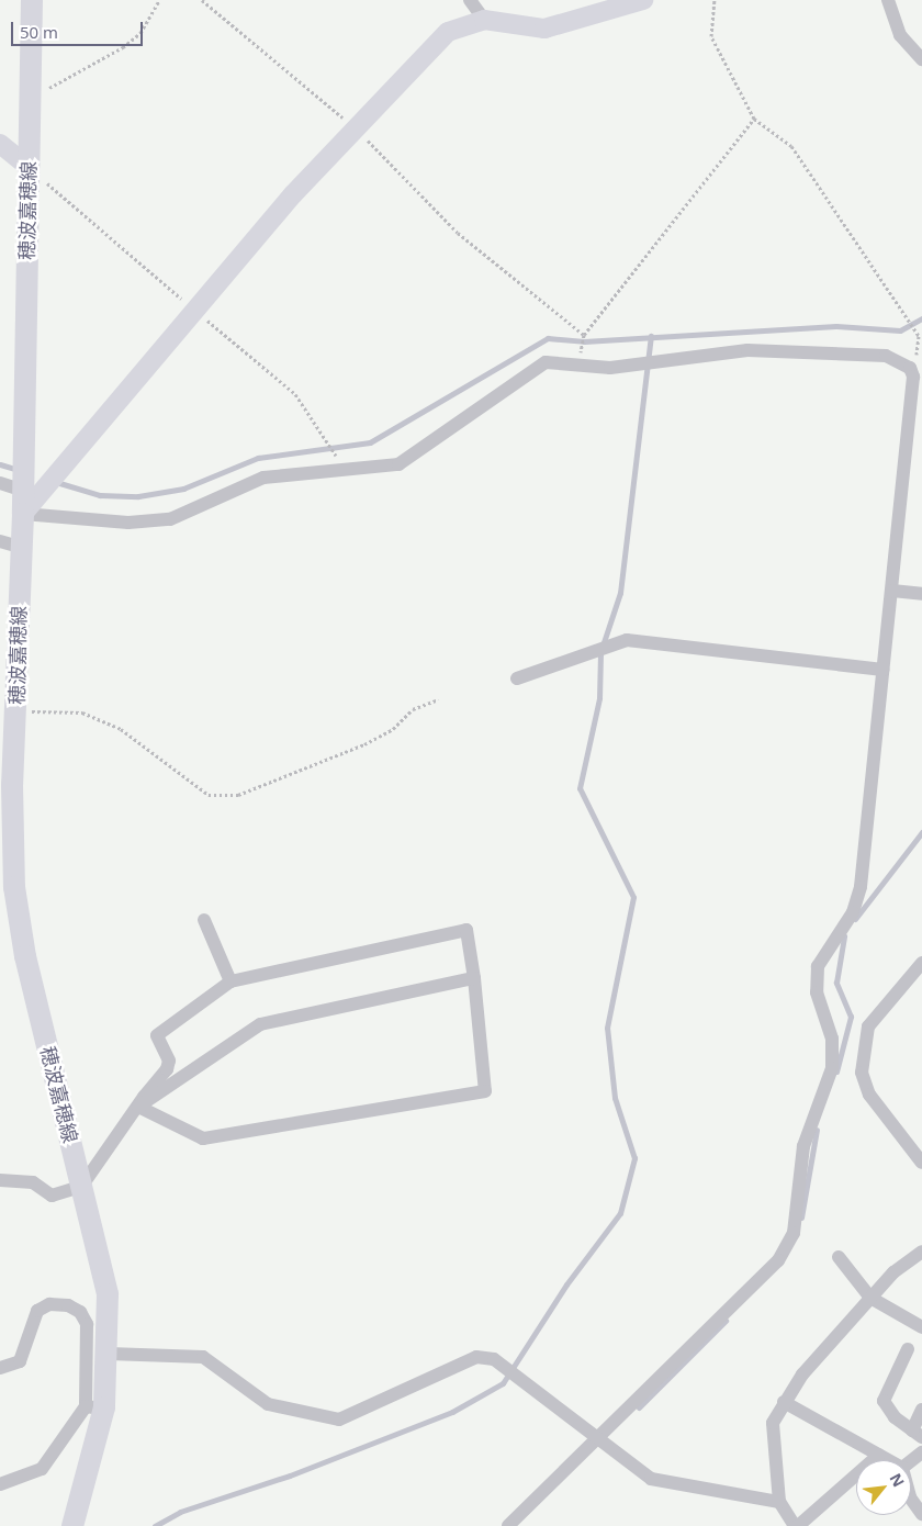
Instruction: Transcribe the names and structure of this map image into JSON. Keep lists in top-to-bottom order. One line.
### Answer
{"streets":{"main road":["穂波嘉穂線"]},"scale_bar":"50 m","north":"top right"}
